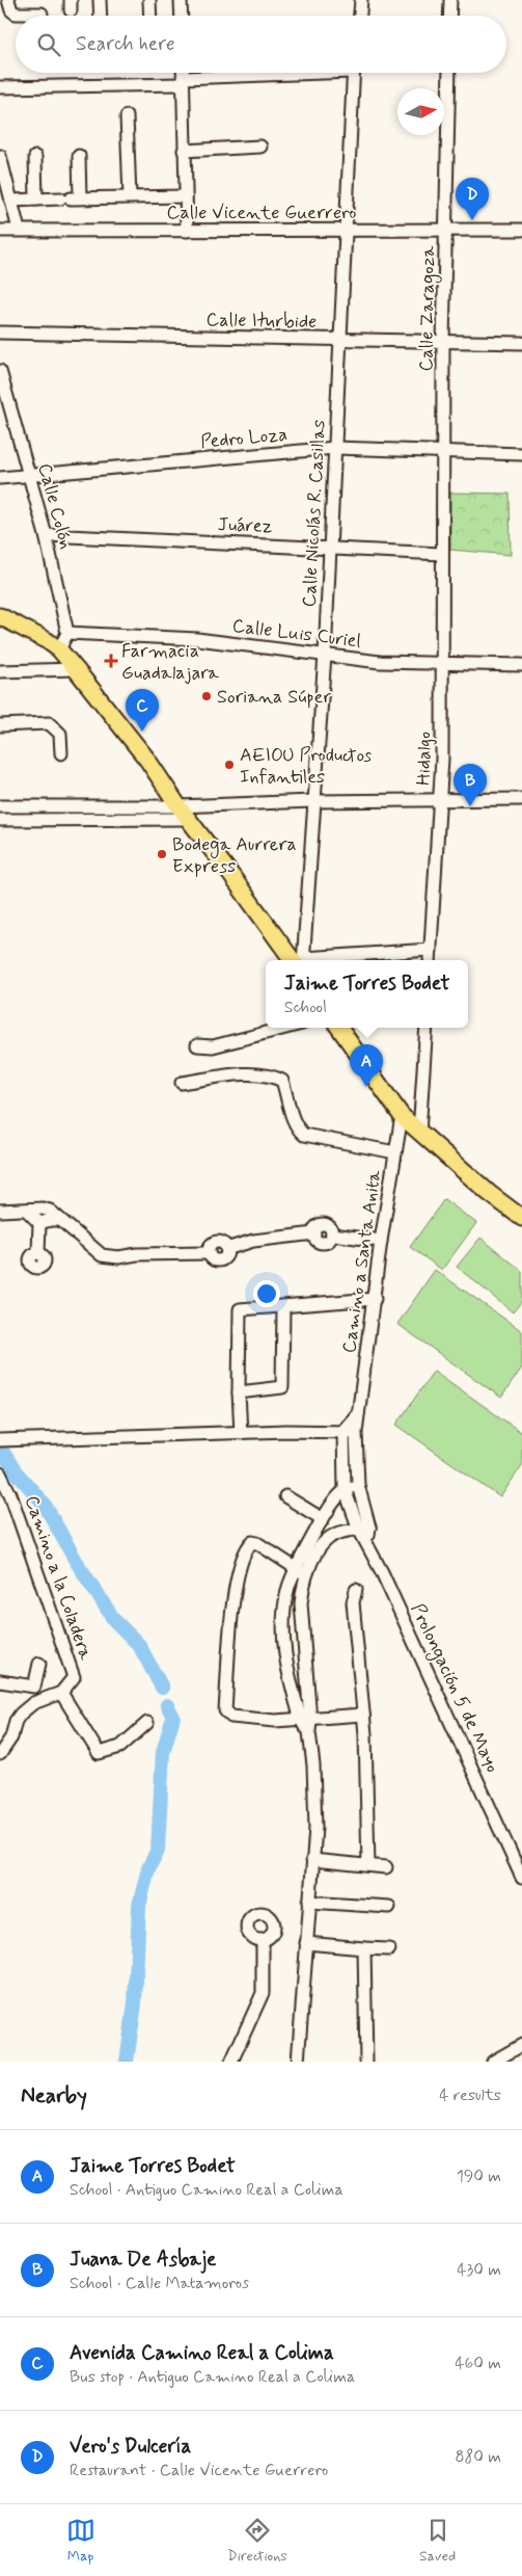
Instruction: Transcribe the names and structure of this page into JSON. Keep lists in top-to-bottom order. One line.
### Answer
{"streets":{"street":["Calle Vicente Guerrero","Calle Zaragoza","Calle Iturbide","Pedro Loza","Calle Colón","Calle Nicolás R. Casillas","Juárez","Calle Luis Curiel","Hidalgo","Camino a Santa Anita","Camino a la Coladera","Prolongación 5 de Mayo"]},"crossings":[["Calle Vicente Guerrero","Calle Zaragoza"],["Calle Vicente Guerrero","Calle Nicolás R. Casillas"],["Calle Zaragoza","Calle Iturbide"],["Calle Zaragoza","Pedro Loza"],["Calle Zaragoza","Juárez"],["Calle Zaragoza","Hidalgo"],["Calle Iturbide","Calle Nicolás R. Casillas"],["Pedro Loza","Calle Colón"],["Pedro Loza","Calle Nicolás R. Casillas"],["Calle Colón","Juárez"],["Calle Colón","Calle Luis Curiel"],["Calle Nicolás R. Casillas","Juárez"],["Calle Nicolás R. Casillas","Calle Luis Curiel"],["Juárez","Hidalgo"],["Calle Luis Curiel","Hidalgo"],["Camino a Santa Anita","Prolongación 5 de Mayo"]],"places":{"health":["Farmacia Guadalajara"],"other":["Soriana Súper","AEIOU Productos Infantiles","Bodega Aurrera Express"]},"north":"right","page":{"search":"Search here","pins":["D","C","B","A"],"popup":["Jaime Torres Bodet","School"],"heading":["Nearby","4 results"],"list":[{"mark":"A","name":"Jaime Torres Bodet","note":"School · Antiguo Camino Real a Colima","value":"190 m"},{"mark":"B","name":"Juana De Asbaje","note":"School · Calle Matamoros","value":"430 m"},{"mark":"C","name":"Avenida Camino Real a Colima","note":"Bus stop · Antiguo Camino Real a Colima","value":"460 m"},{"mark":"D","name":"Vero's Dulcería","note":"Restaurant · Calle Vicente Guerrero","value":"880 m"}],"nav":["Map","Directions","Saved"]}}
